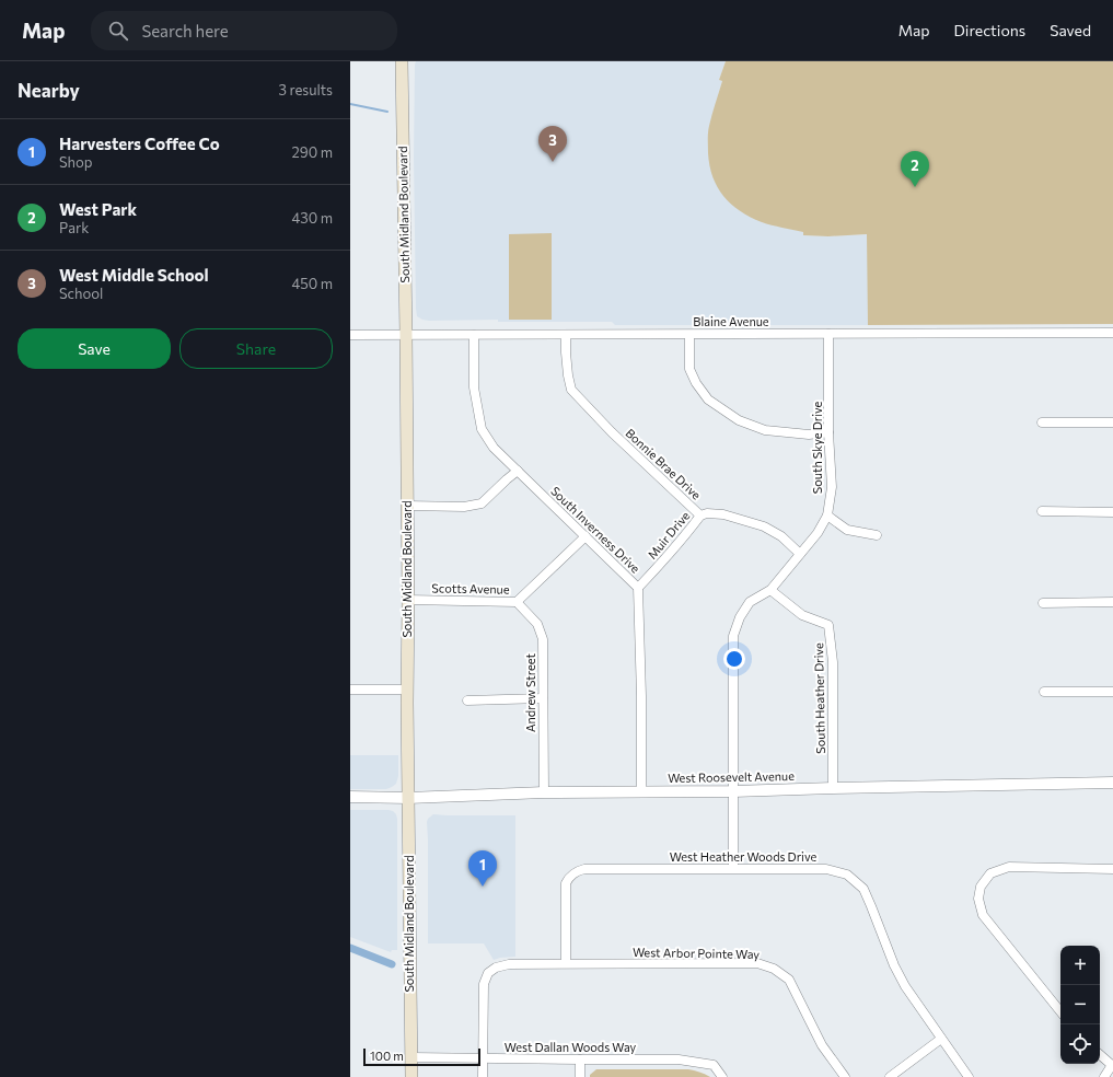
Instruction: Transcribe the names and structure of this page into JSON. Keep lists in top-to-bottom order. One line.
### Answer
{"streets":{"main road":["South Midland Boulevard"],"street":["Blaine Avenue","South Skye Drive","Bonnie Brae Drive","South Inverness Drive","Muir Drive","Scotts Avenue","Andrew Street","South Heather Drive","West Roosevelt Avenue","West Heather Woods Drive","West Arbor Pointe Way","West Dallan Woods Way"]},"crossings":[["South Midland Boulevard","Blaine Avenue"],["South Midland Boulevard","Scotts Avenue"],["South Midland Boulevard","West Roosevelt Avenue"],["South Midland Boulevard","West Dallan Woods Way"],["Blaine Avenue","South Skye Drive"],["Blaine Avenue","Bonnie Brae Drive"],["Blaine Avenue","South Inverness Drive"],["South Skye Drive","Bonnie Brae Drive"],["South Skye Drive","South Heather Drive"],["South Skye Drive","West Roosevelt Avenue"],["South Skye Drive","West Heather Woods Drive"],["Bonnie Brae Drive","Muir Drive"],["South Inverness Drive","Muir Drive"],["South Inverness Drive","Scotts Avenue"],["South Inverness Drive","West Roosevelt Avenue"],["Scotts Avenue","Andrew Street"],["Andrew Street","West Roosevelt Avenue"],["South Heather Drive","West Roosevelt Avenue"],["West Heather Woods Drive","West Arbor Pointe Way"],["West Arbor Pointe Way","West Dallan Woods Way"]],"scale_bar":"100 m","page":{"header":"Map","search":"Search here","nav":["Map","Directions","Saved"],"heading":["Nearby","3 results"],"list":[{"mark":"1","name":"Harvesters Coffee Co","note":"Shop","value":"290 m"},{"mark":"2","name":"West Park","note":"Park","value":"430 m"},{"mark":"3","name":"West Middle School","note":"School","value":"450 m"}],"pins":["3","2","1"],"buttons":["Save","Share"],"map_buttons":["+","−"],"scale":"100 m"}}
